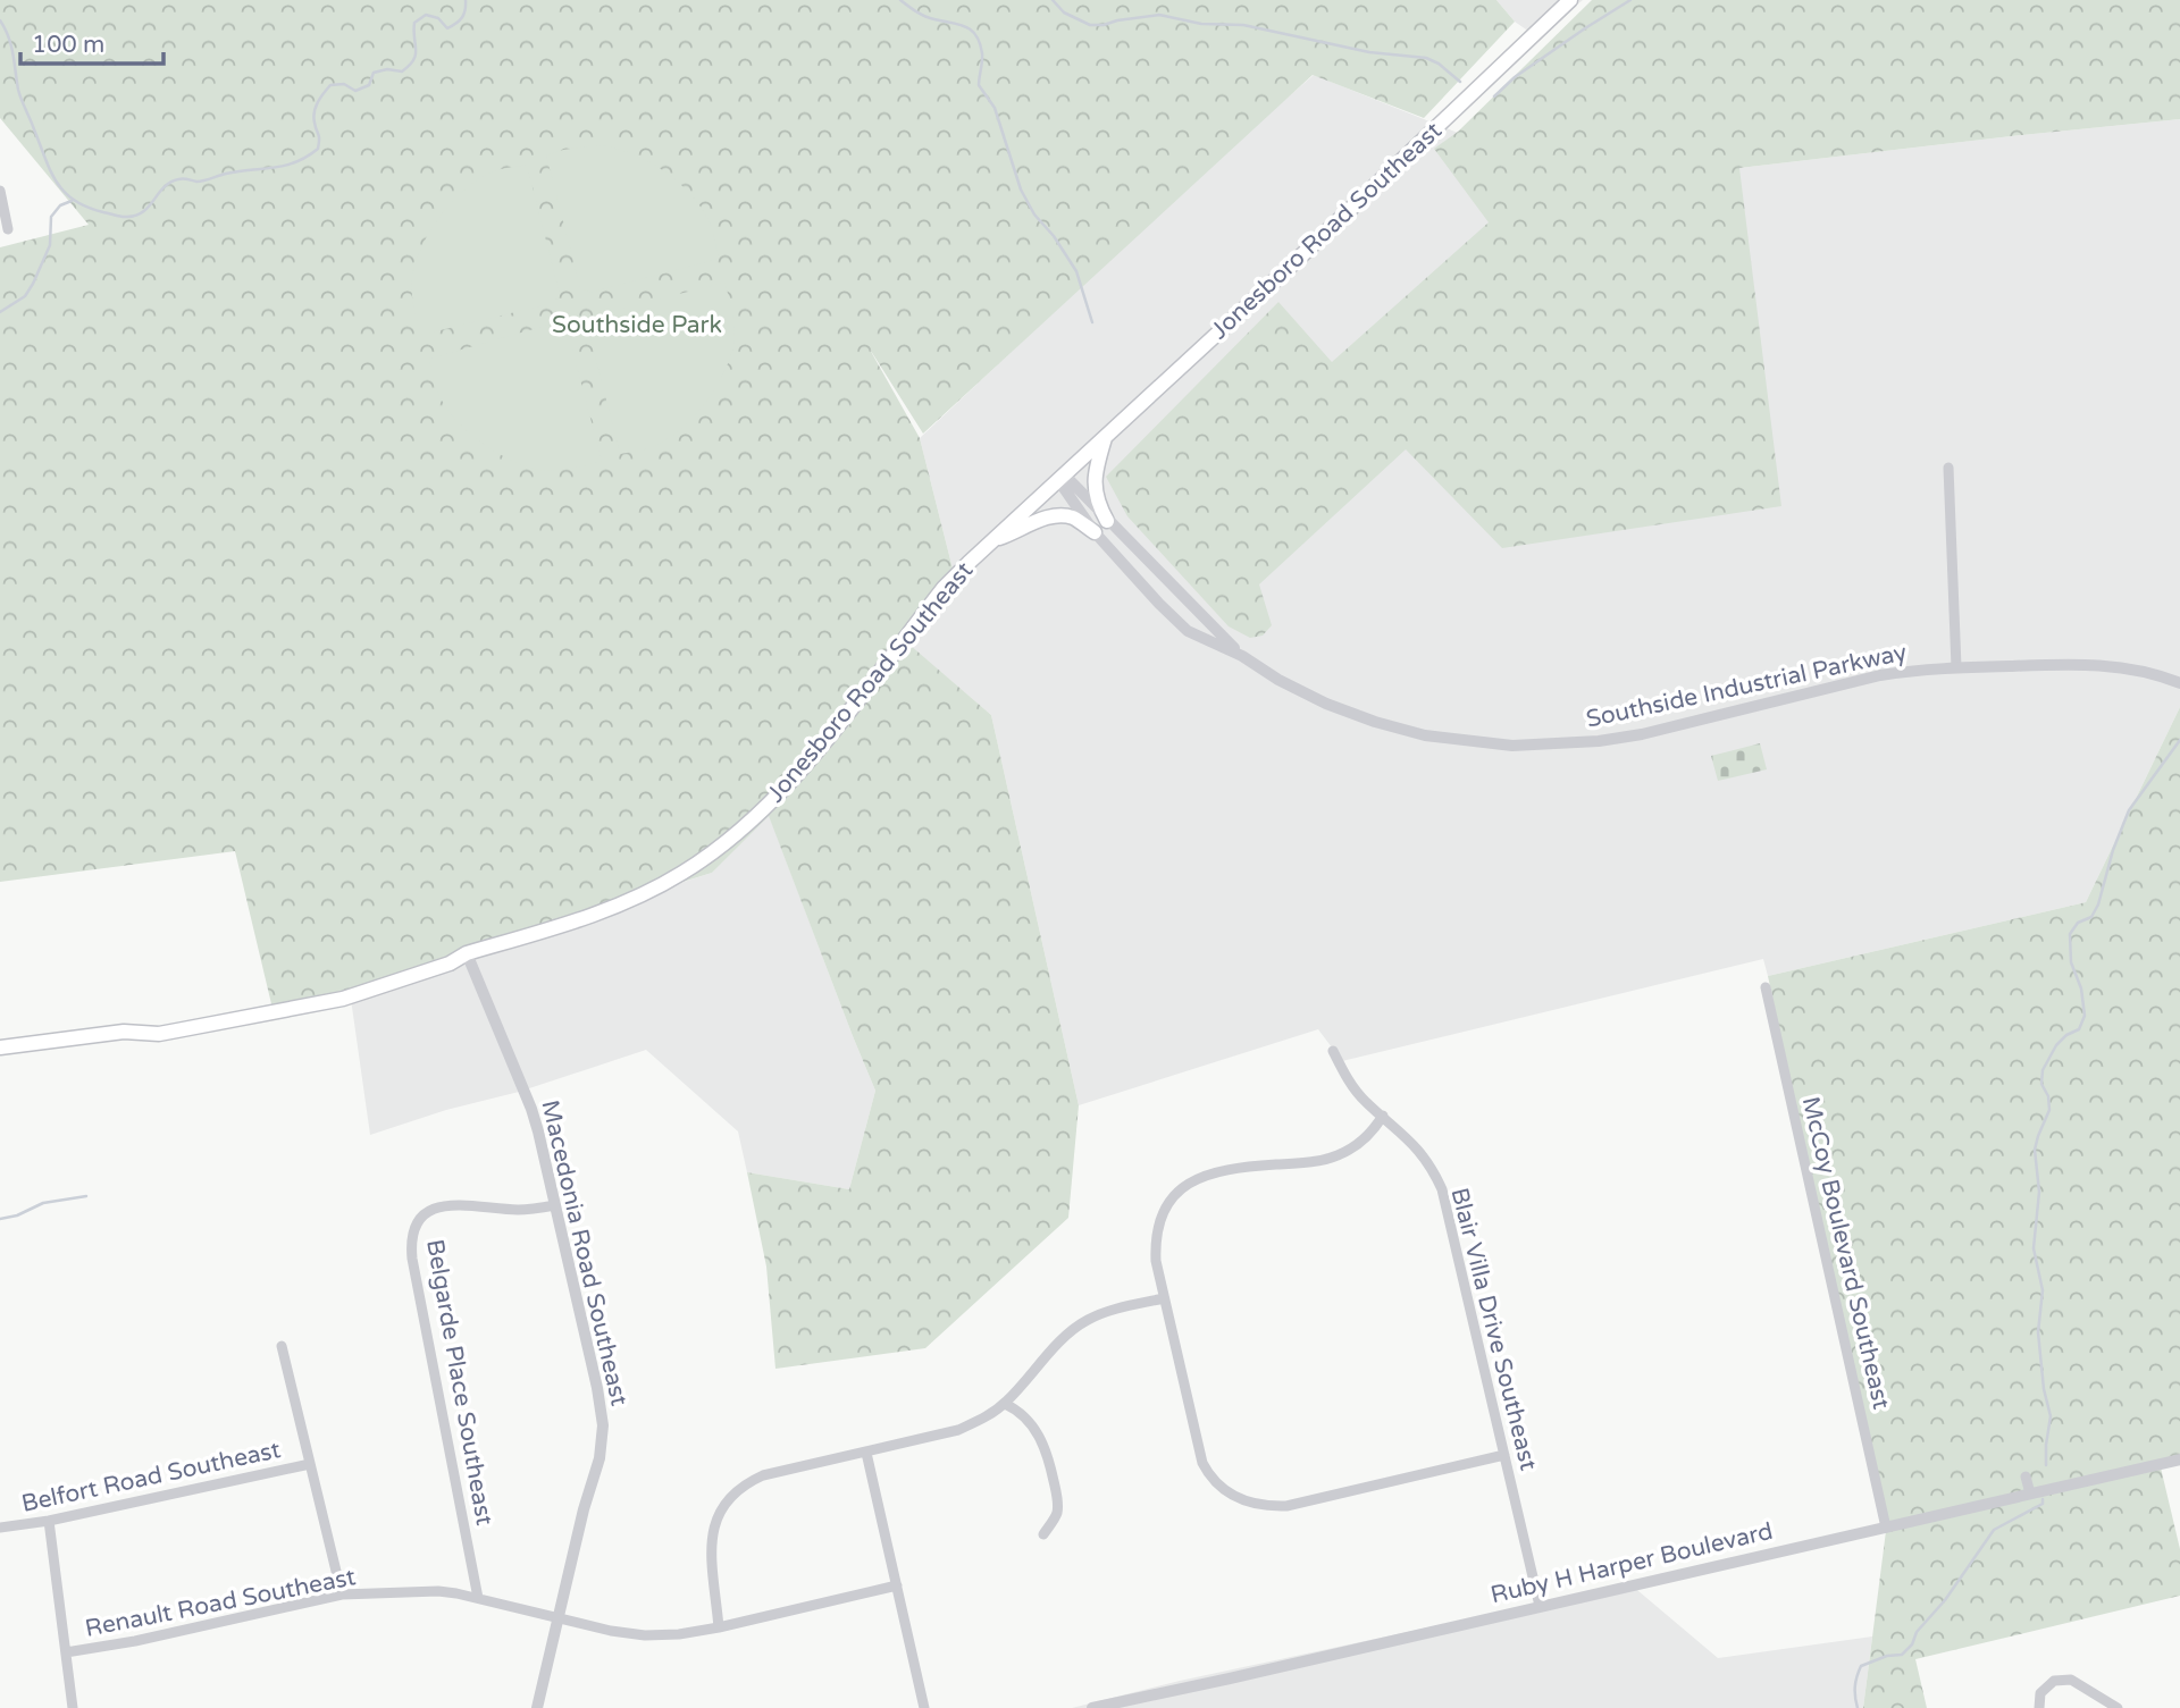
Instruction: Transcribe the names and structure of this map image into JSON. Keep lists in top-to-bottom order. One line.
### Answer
{"streets":{"main road":["Jonesboro Road Southeast"],"street":["Southside Industrial Parkway","Macedonia Road Southeast","McCoy Boulevard Southeast","Blair Villa Drive Southeast","Belgarde Place Southeast","Belfort Road Southeast","Ruby H Harper Boulevard","Renault Road Southeast"]},"crossings":[["Jonesboro Road Southeast","Southside Industrial Parkway"],["Jonesboro Road Southeast","Macedonia Road Southeast"],["Macedonia Road Southeast","Belgarde Place Southeast"],["Macedonia Road Southeast","Renault Road Southeast"],["McCoy Boulevard Southeast","Ruby H Harper Boulevard"],["Blair Villa Drive Southeast","Ruby H Harper Boulevard"],["Belgarde Place Southeast","Renault Road Southeast"]],"parks":["Southside Park"],"scale_bar":"100 m"}
